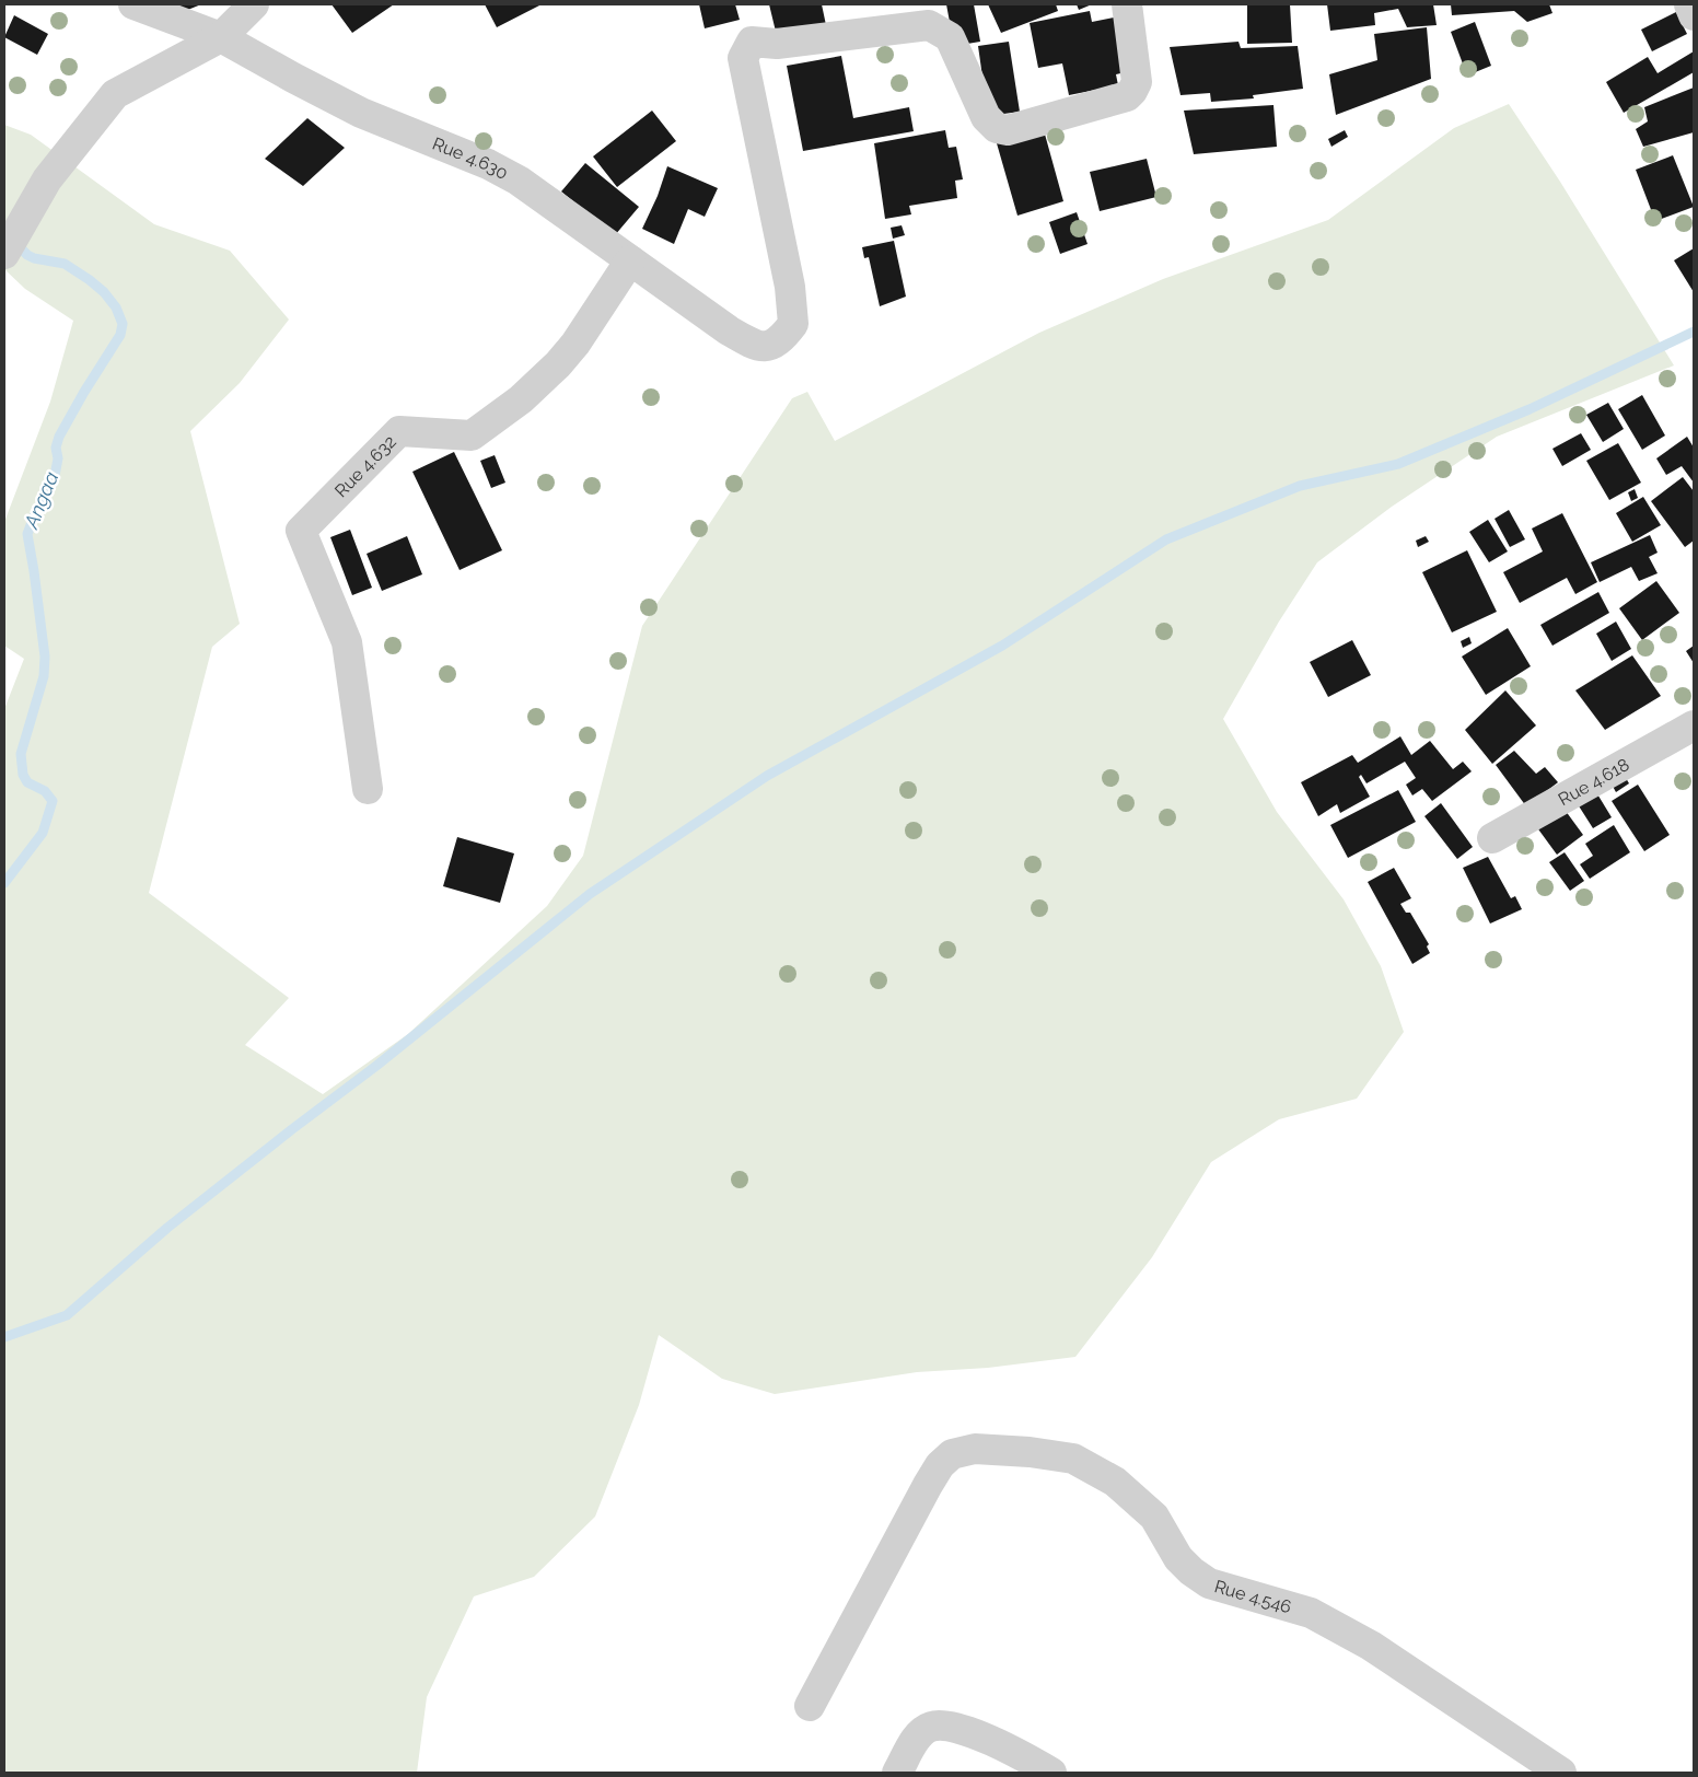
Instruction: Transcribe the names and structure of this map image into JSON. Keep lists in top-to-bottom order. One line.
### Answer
{"streets":{"street":["Rue 4.630","Rue 4.632","Rue 4.618","Rue 4.546"]},"crossings":[["Rue 4.630","Rue 4.632"]],"water":["Angaa"]}
